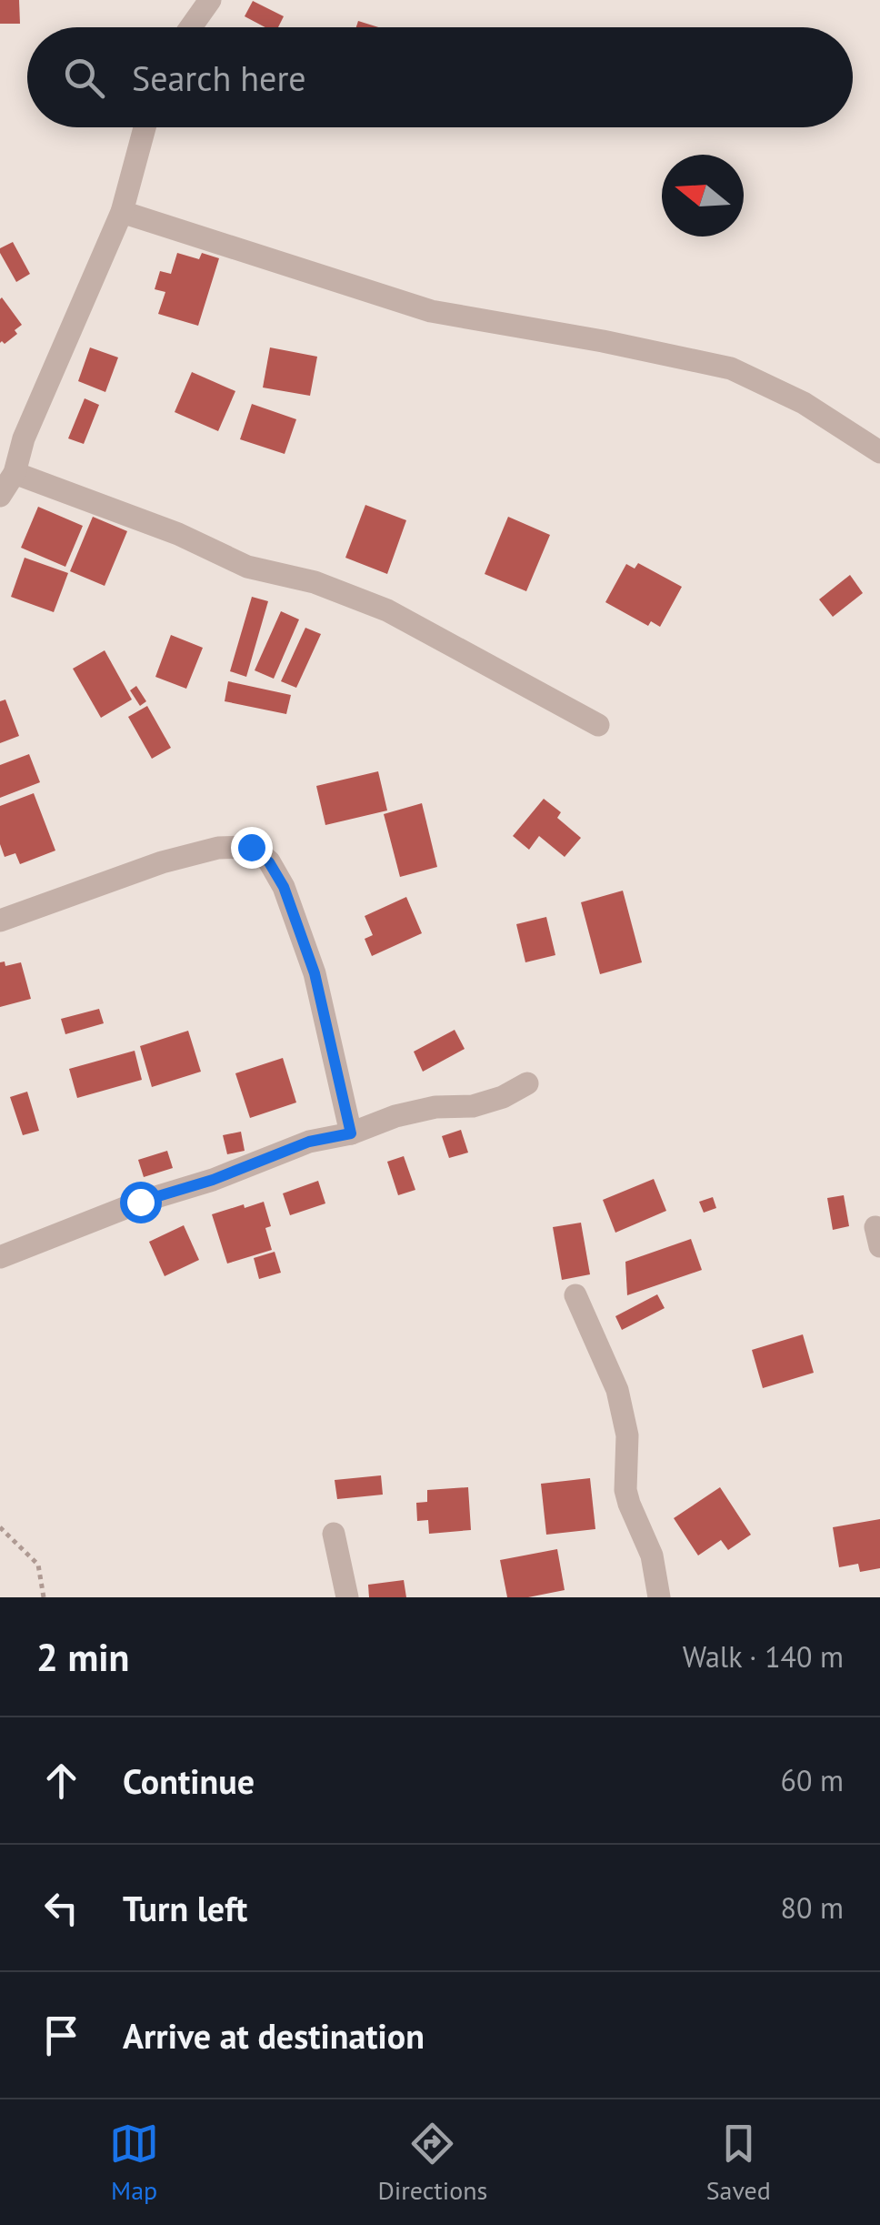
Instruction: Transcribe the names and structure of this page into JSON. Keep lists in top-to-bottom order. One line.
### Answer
{"north":"left","page":{"search":"Search here","heading":["2 min","Walk · 140 m"],"list":[["Continue","60 m"],["Turn left","80 m"],"Arrive at destination"],"nav":["Map","Directions","Saved"]}}
